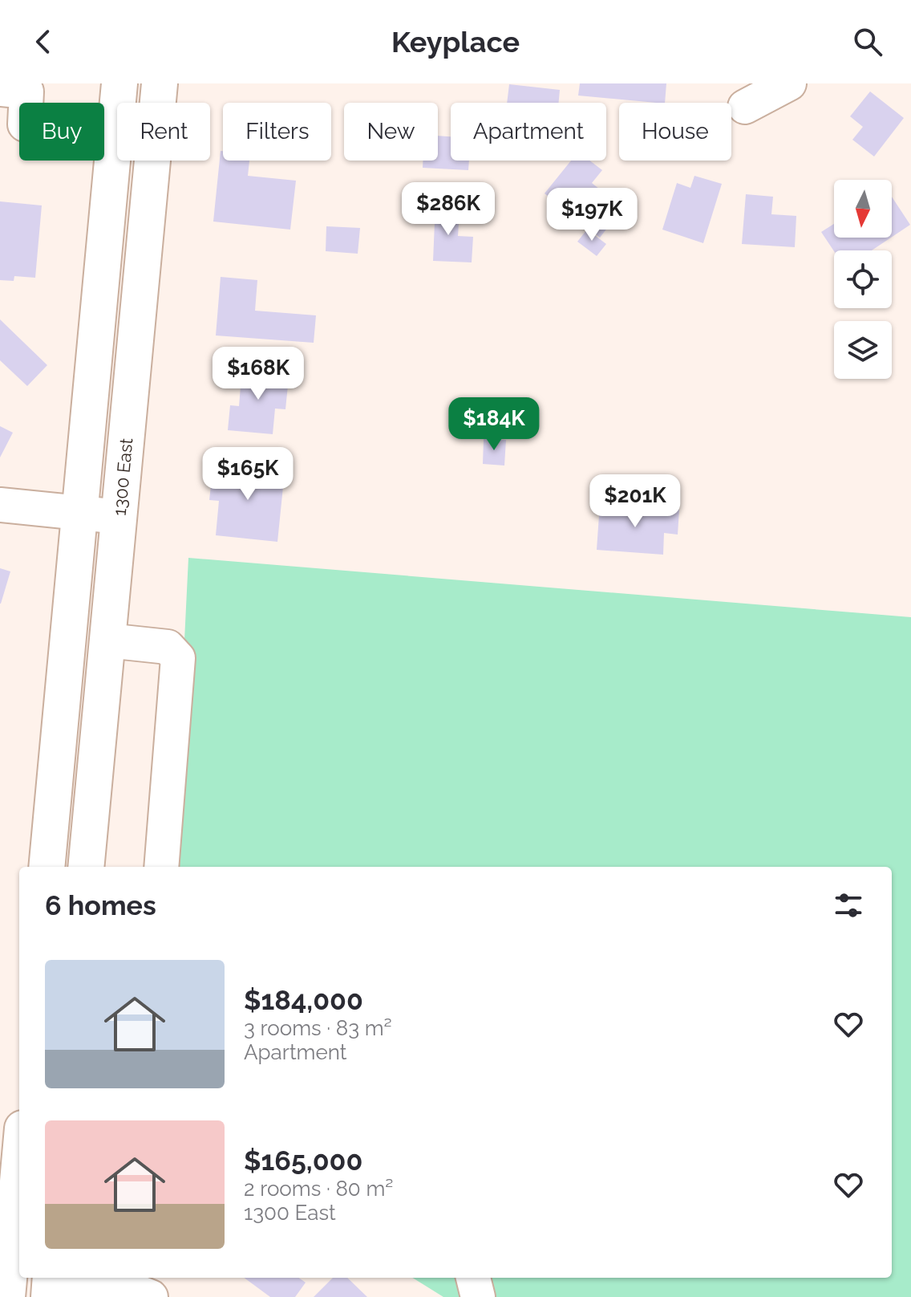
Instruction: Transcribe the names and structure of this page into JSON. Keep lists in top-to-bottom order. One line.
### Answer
{"streets":{"main road":["1300 East"]},"north":"bottom","page":{"header":"Keyplace","chip":["Buy","Rent","Filters","New","Apartment","House"],"price":["$286K","$197K","$168K","$184K","$165K","$201K"],"heading":"6 homes","list":[{"name":"$184,000","note":"3 rooms · 83 m² · Apartment"},{"name":"$165,000","note":"2 rooms · 80 m² · 1300 East"}]}}
